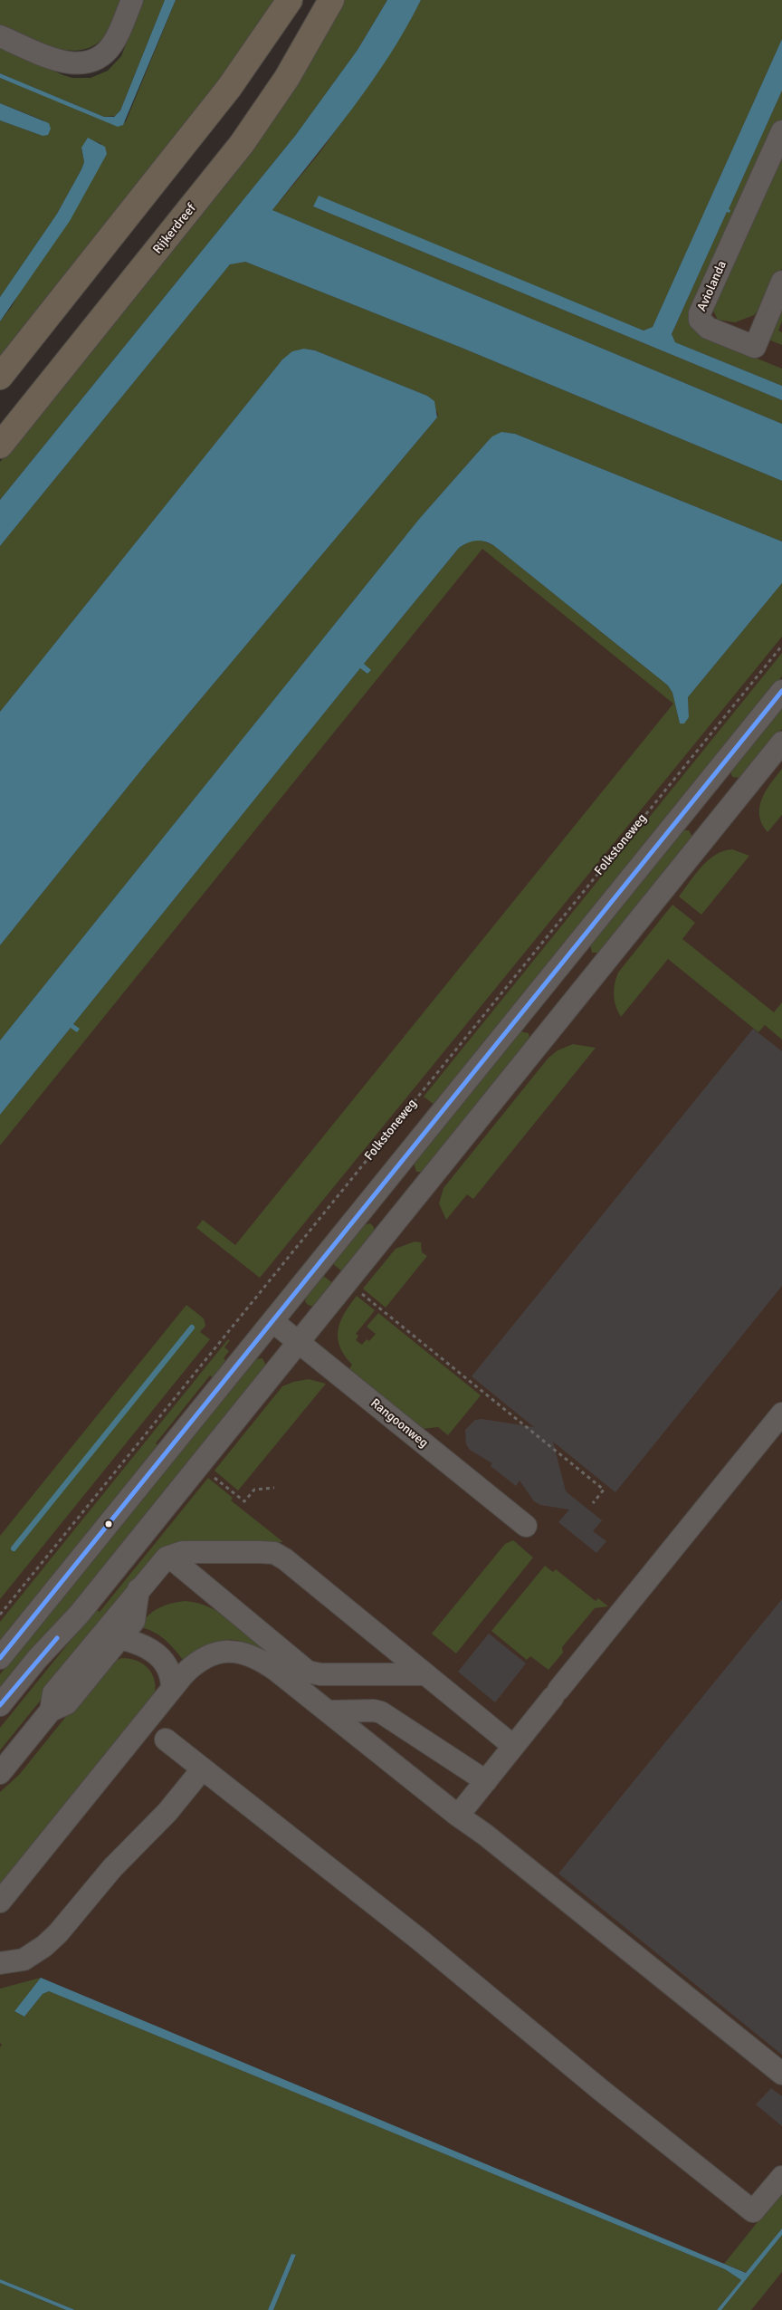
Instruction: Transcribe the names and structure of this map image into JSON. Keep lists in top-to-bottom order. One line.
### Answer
{"streets":{"highway":["Rijkerdreef"],"street":["Aviolanda","Rangoonweg"],"path":["Folkstoneweg"]}}
